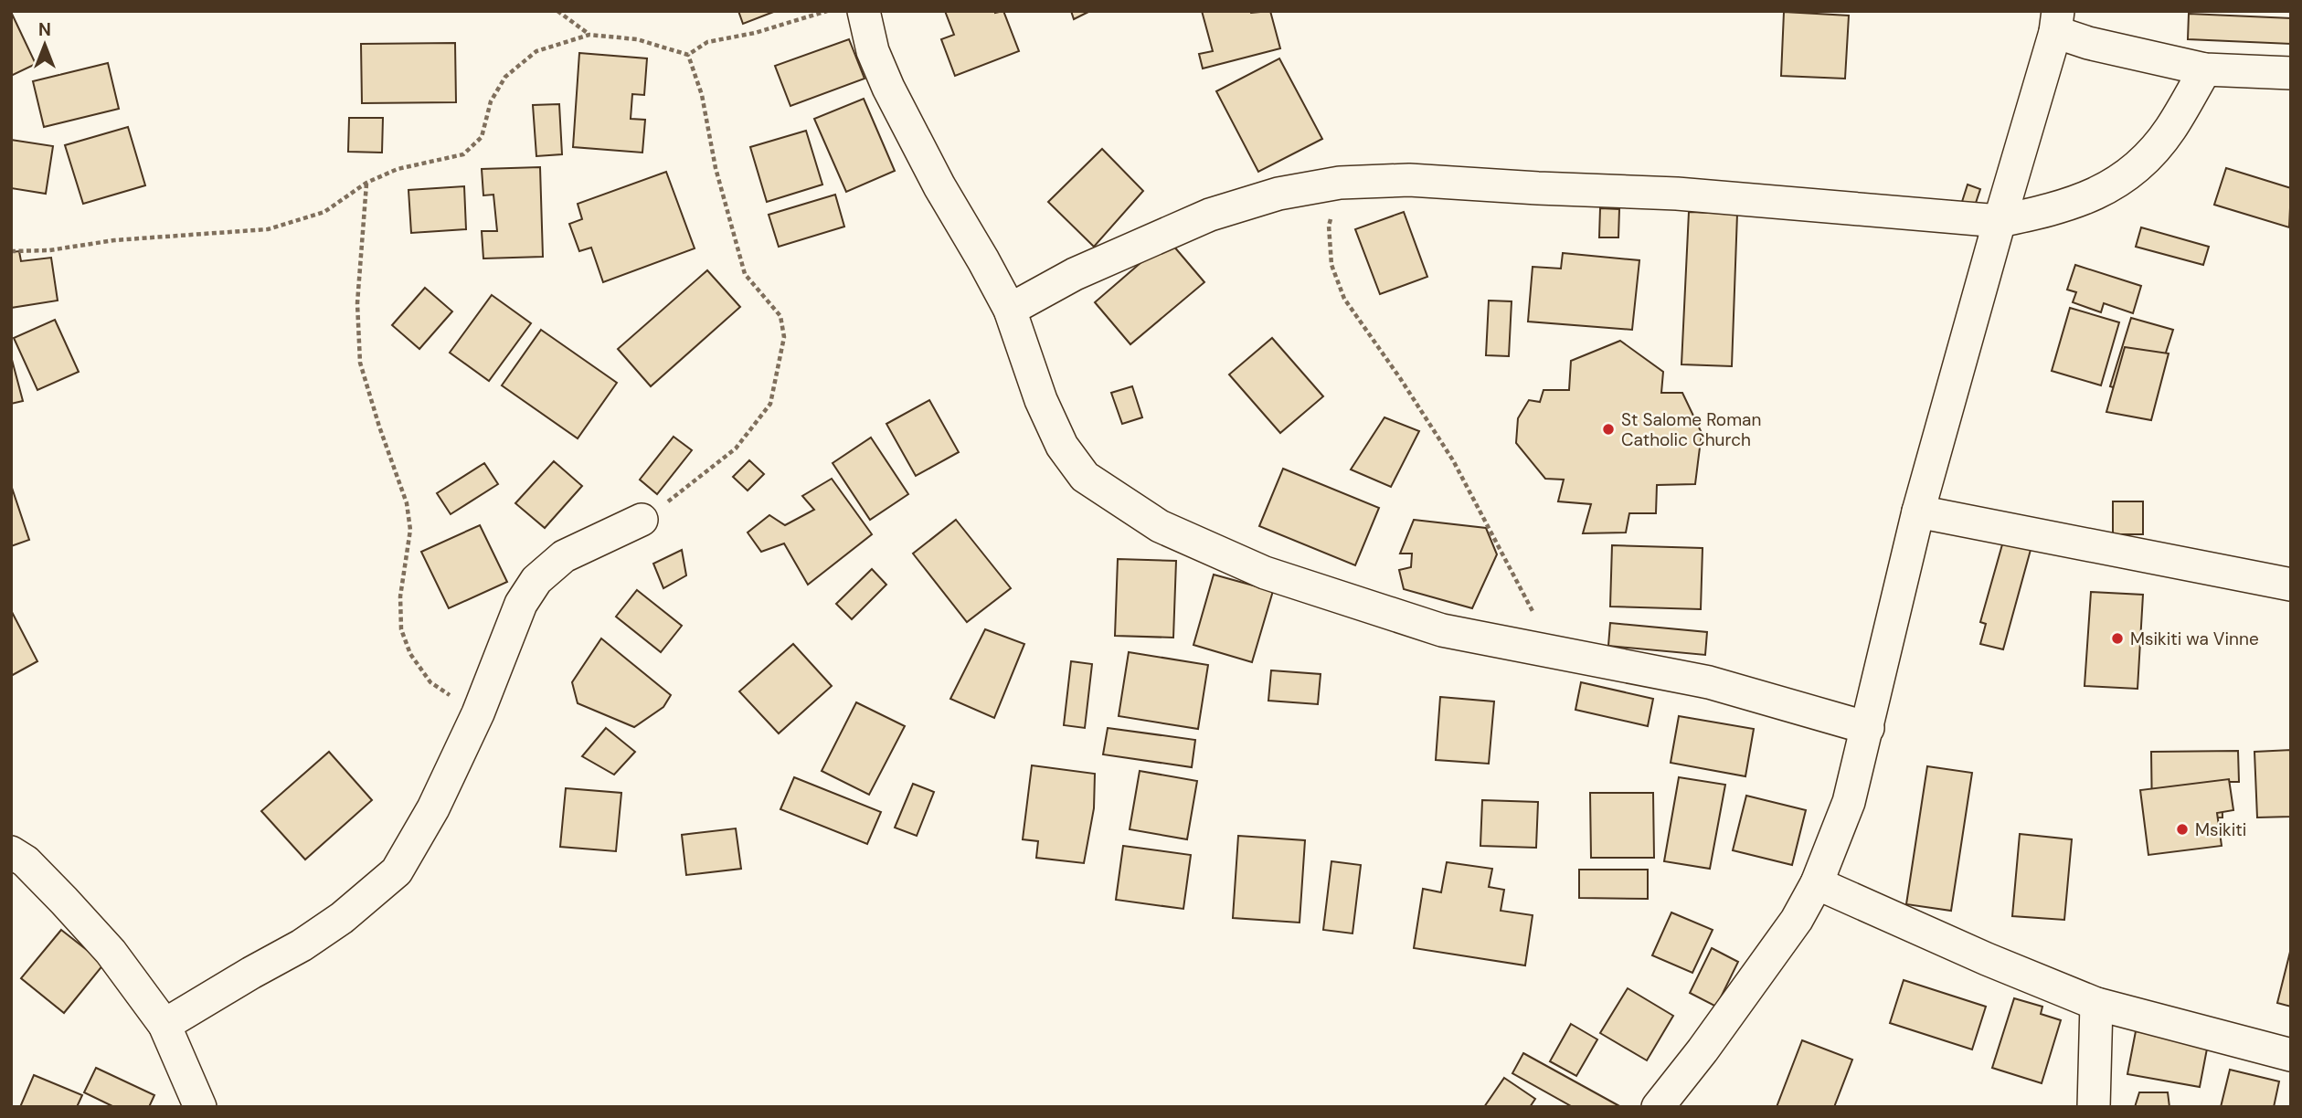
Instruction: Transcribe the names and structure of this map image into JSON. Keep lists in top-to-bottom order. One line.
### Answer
{"places":["St Salome Roman Catholic Church","Msikiti wa Vinne","Msikiti"],"north":"top"}
